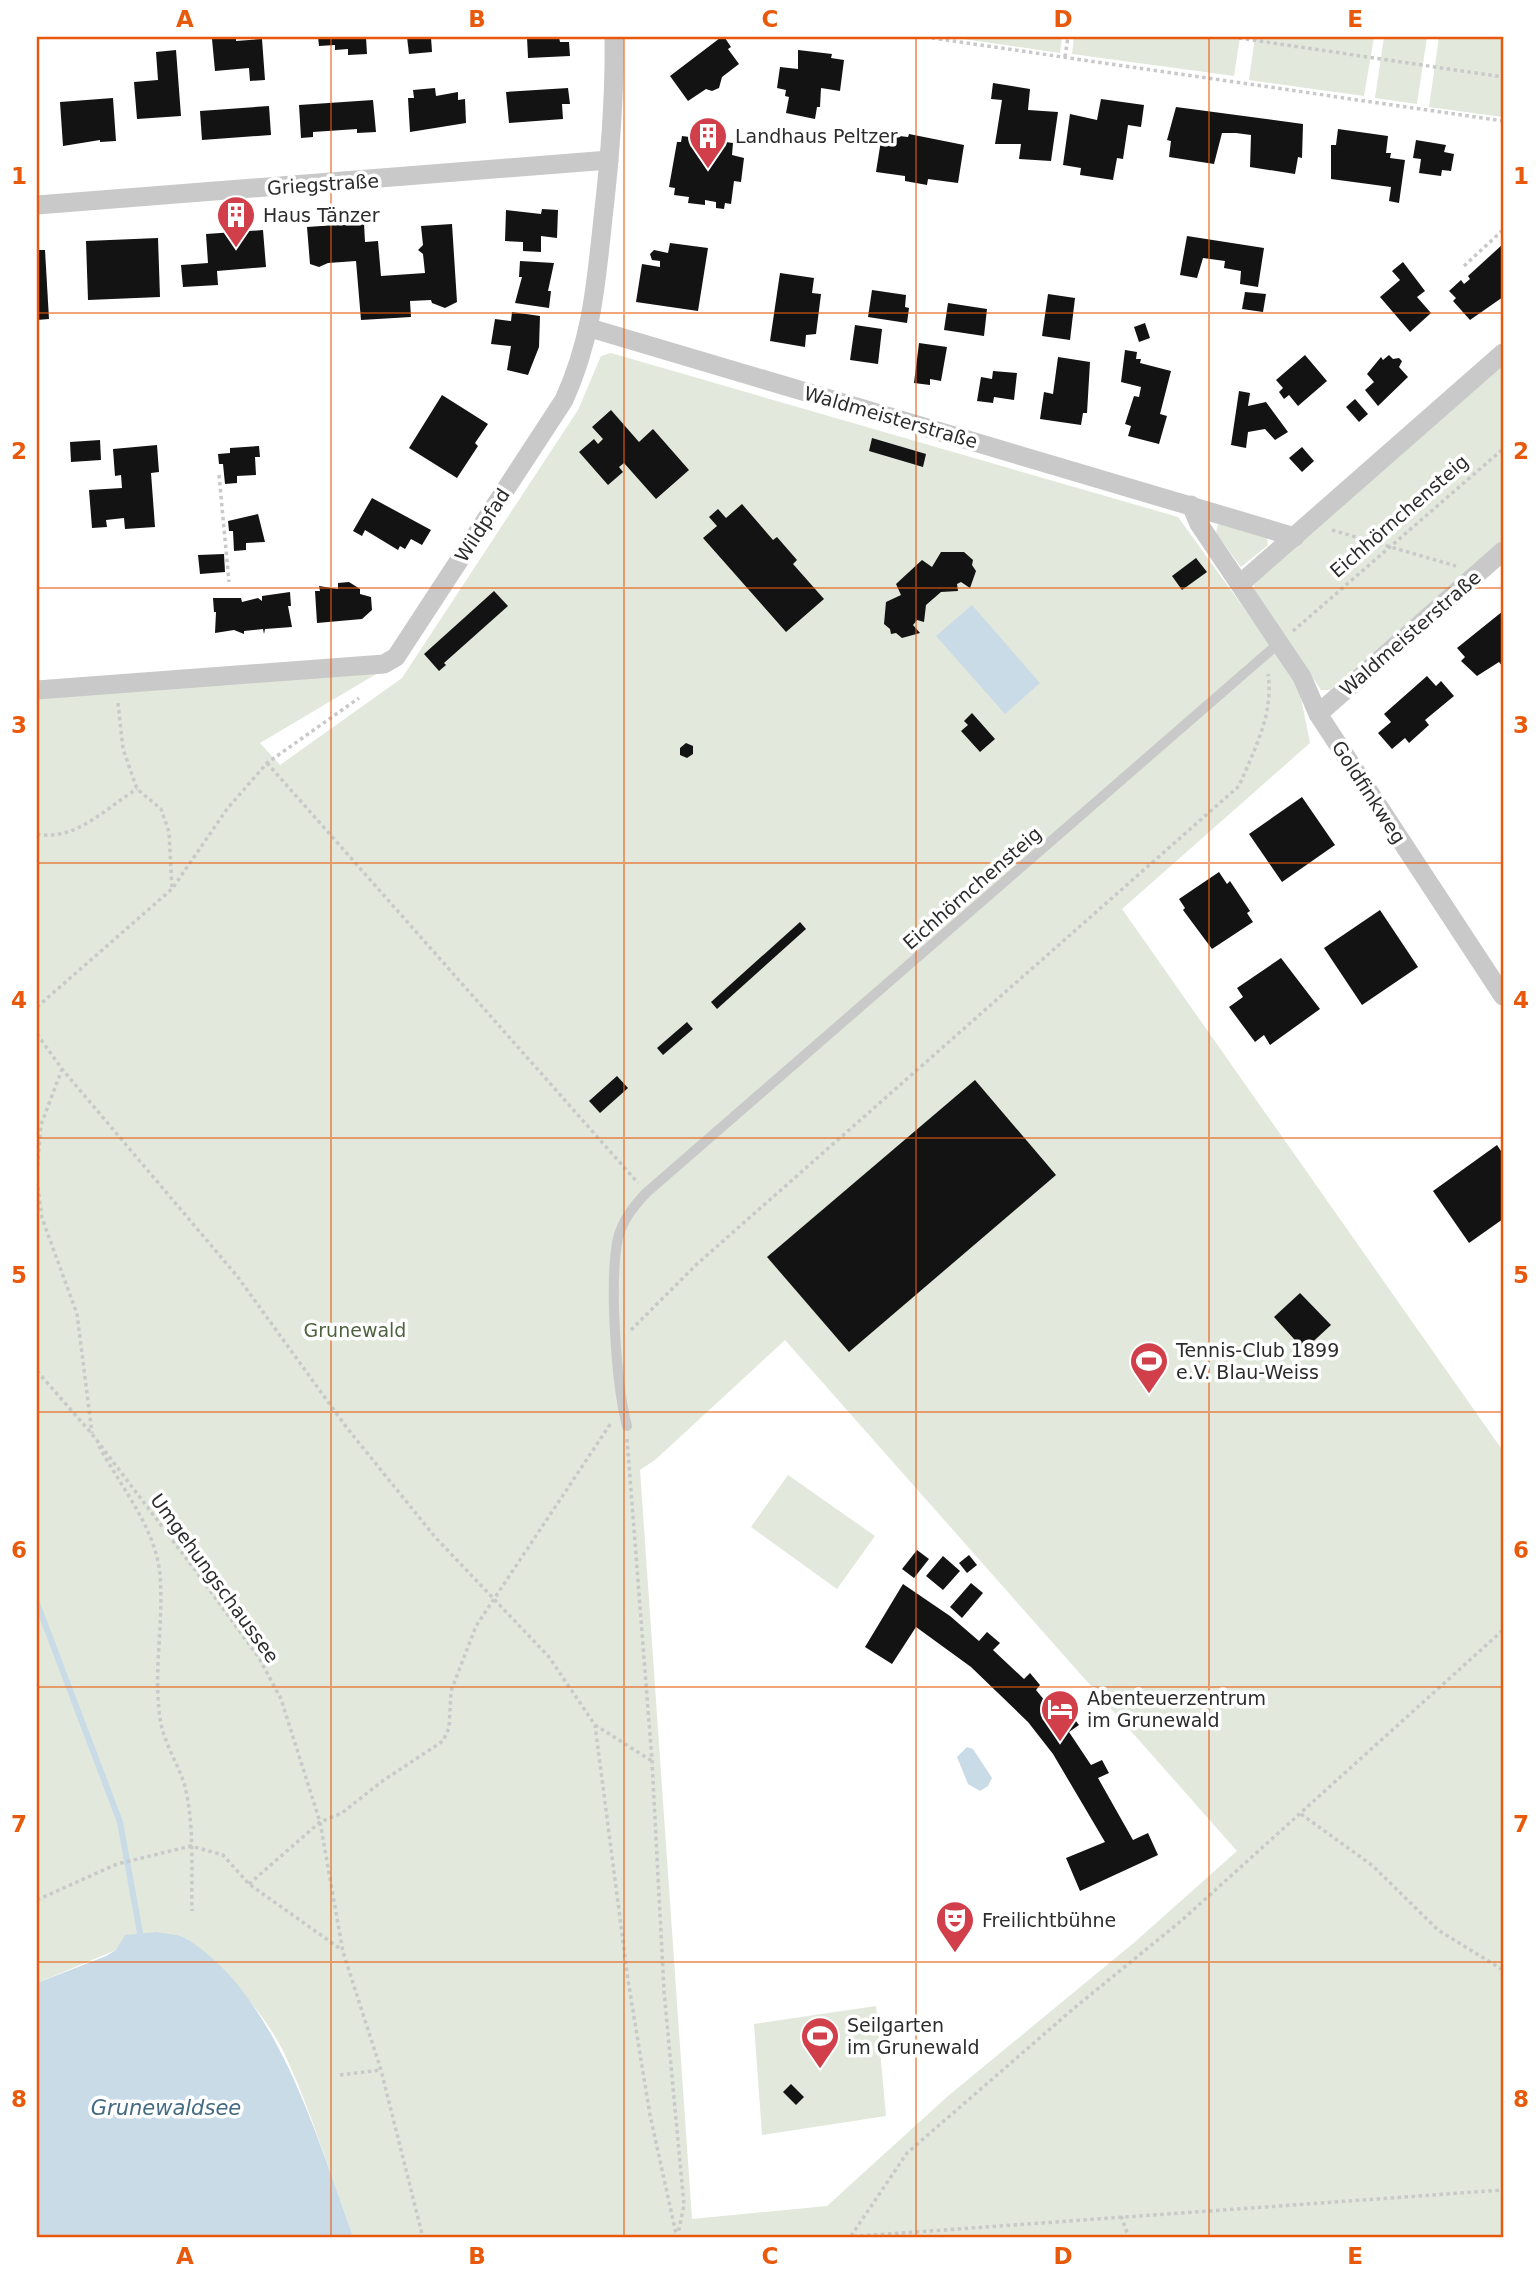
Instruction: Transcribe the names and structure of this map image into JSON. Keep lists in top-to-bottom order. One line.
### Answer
{"streets":{"street":["Griegstraße","Waldmeisterstraße","Wildpfad","Goldfinkweg"],"lane":["Eichhörnchensteig"],"path":["Umgehungschaussee"]},"crossings":[["Griegstraße","Wildpfad"],["Waldmeisterstraße","Wildpfad"],["Waldmeisterstraße","Goldfinkweg"],["Eichhörnchensteig","Goldfinkweg"]],"water":["Grunewaldsee"],"parks":["Grunewald"],"places":{"building":["Landhaus Peltzer","Haus Tänzer"],"sports":["Tennis-Club 1899 e.V. Blau-Weiss","Seilgarten im Grunewald"],"hotel":["Abenteuerzentrum im Grunewald"],"theatre":["Freilichtbühne"]},"grid":{"columns":["A","B","C","D","E"],"rows":["1","2","3","4","5","6","7","8"]}}
